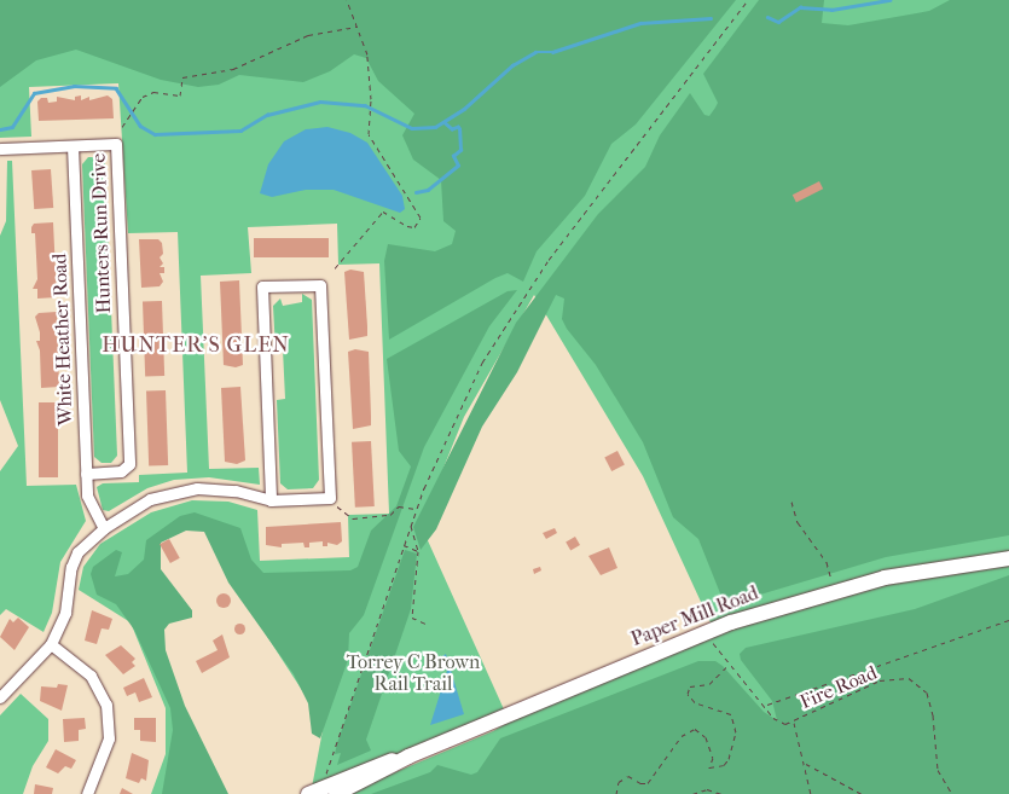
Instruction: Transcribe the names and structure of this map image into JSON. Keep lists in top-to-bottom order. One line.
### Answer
{"streets":{"main road":["Paper Mill Road"],"street":["Hunters Run Drive","White Heather Road"],"path":["Fire Road"]},"crossings":[["Hunters Run Drive","White Heather Road"]],"districts":["HUNTER'S GLEN"],"parks":["Torrey C Brown Rail Trail"]}
